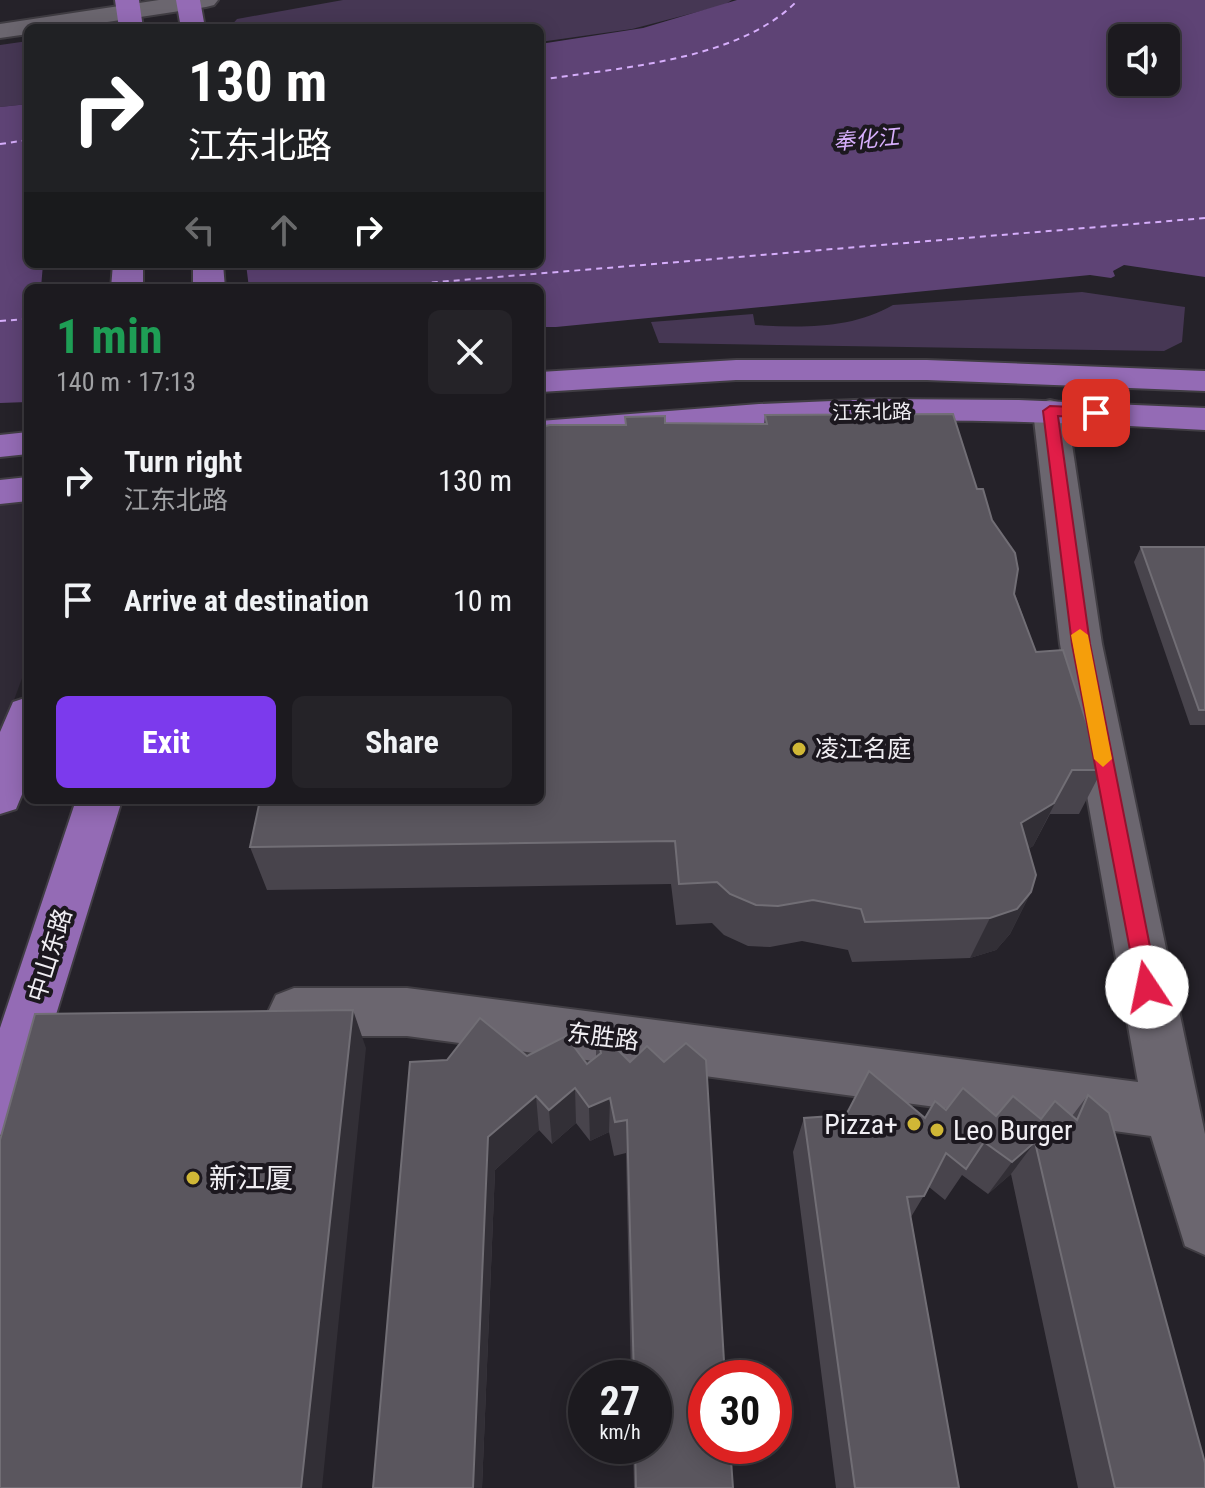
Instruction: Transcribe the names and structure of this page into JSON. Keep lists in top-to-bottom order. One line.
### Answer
{"streets":{"main road":["江东北路","中山东路"],"street":["东胜路"]},"water":["奉化江"],"places":["凌江名庭","Pizza+","Leo Burger","新江厦"],"page":{"turn":["130 m","江东北路"],"heading":["1 min","140 m · 17:13"],"list":[{"name":"Turn right","note":"江东北路","value":"130 m"},{"name":"Arrive at destination","value":"10 m"}],"buttons":["Exit","Share"],"speed":"27 km/h","limit":"30"}}
